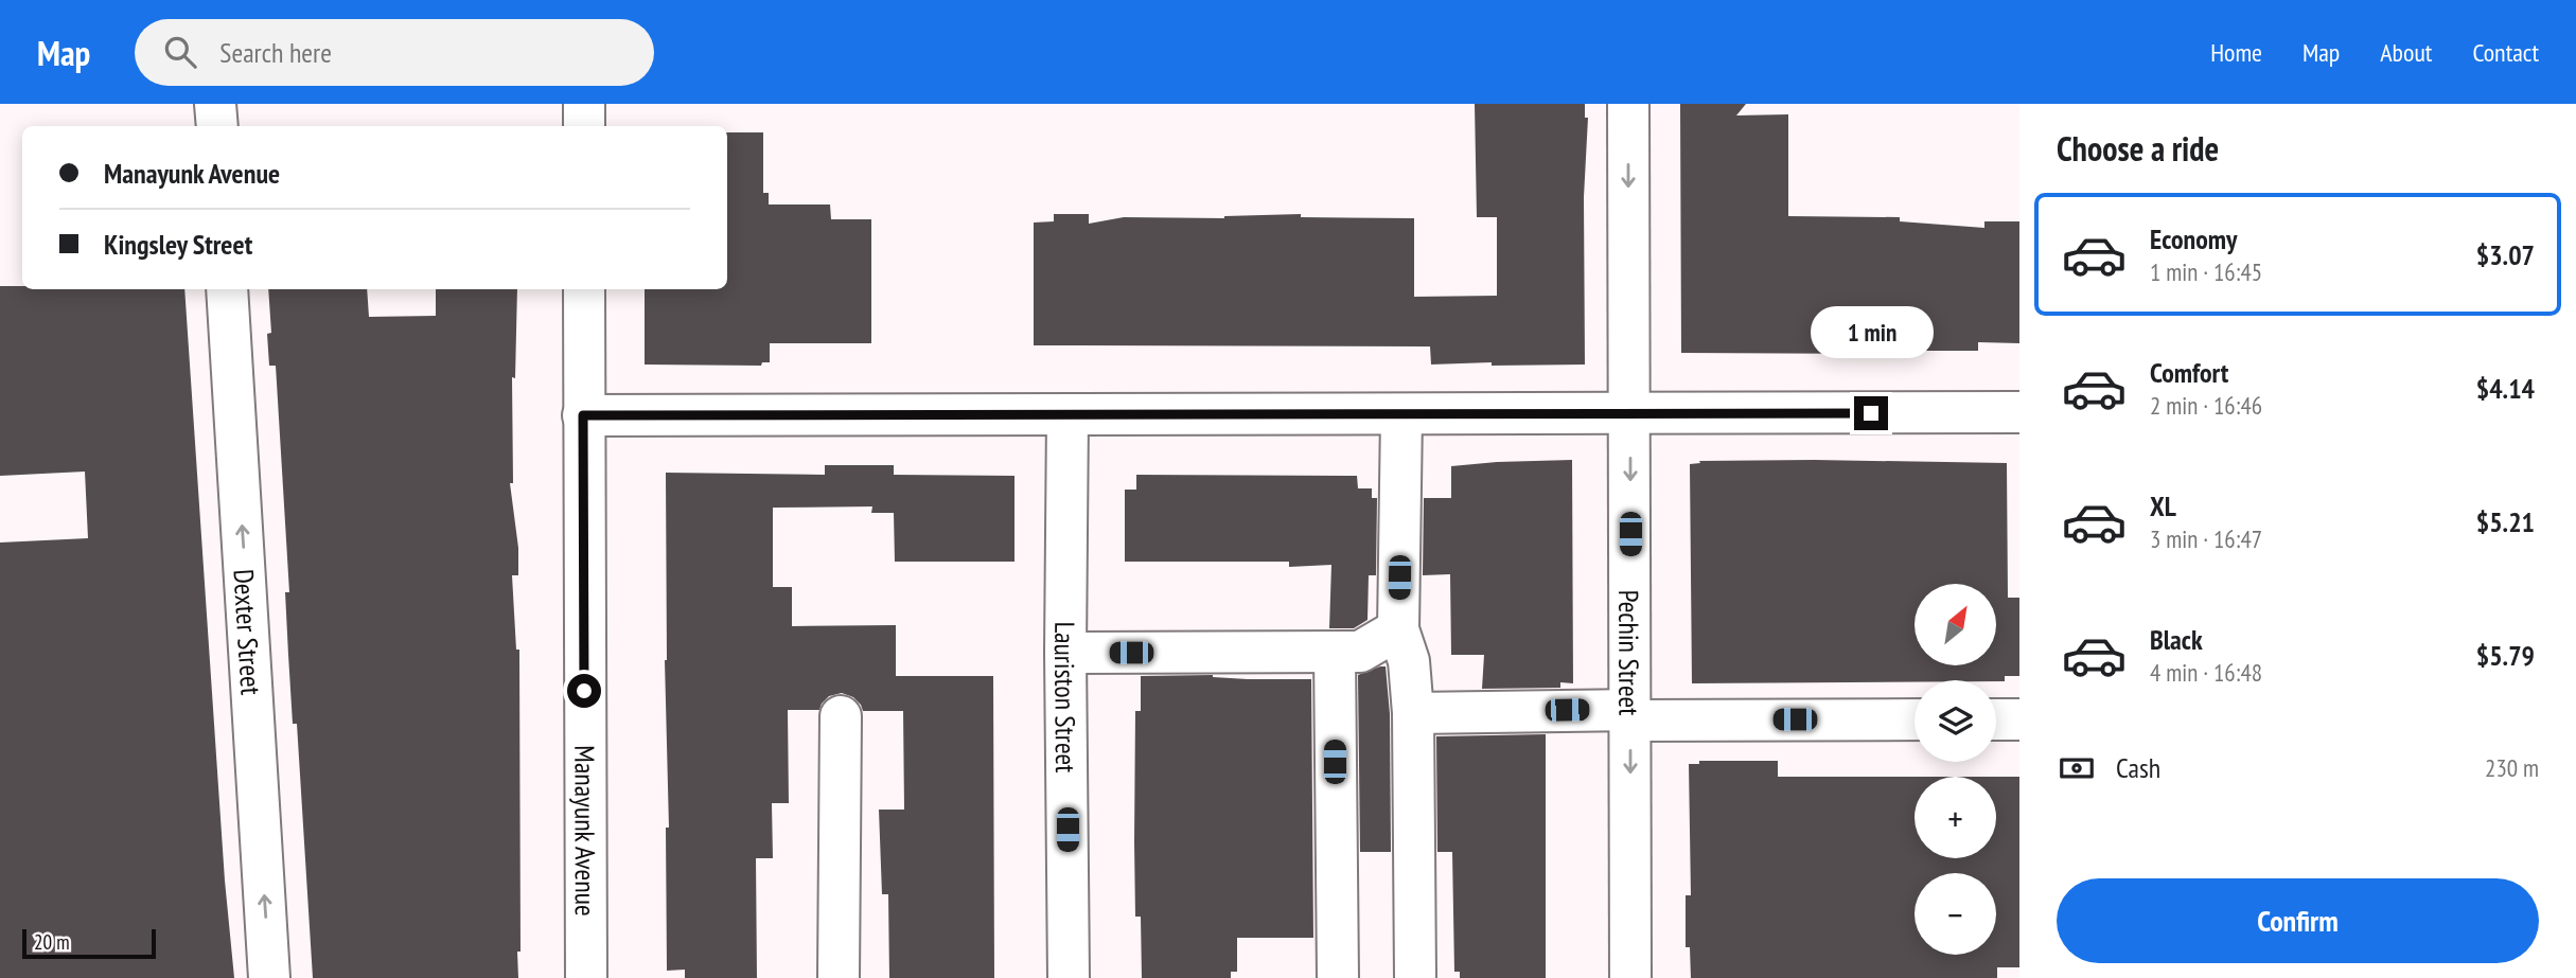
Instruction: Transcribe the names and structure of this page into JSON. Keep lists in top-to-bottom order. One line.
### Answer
{"streets":{"street":["Dexter Street","Pechin Street","Lauriston Street","Manayunk Avenue"]},"one_way":["Dexter Street"],"scale_bar":"20 m","north":"top right","page":{"header":"Map","search":"Search here","nav":["Home","Map","About","Contact"],"heading":"Choose a ride","banner":["Manayunk Avenue","Kingsley Street"],"list":[{"name":"Economy","note":"1 min · 16:45","value":"$3.07"},{"name":"Comfort","note":"2 min · 16:46","value":"$4.14"},{"name":"XL","note":"3 min · 16:47","value":"$5.21"},{"name":"Black","note":"4 min · 16:48","value":"$5.79"}],"bubble":"1 min","map_buttons":["+","−"],"pay":["Cash","230 m"],"buttons":"Confirm","scale":"20 m"}}
